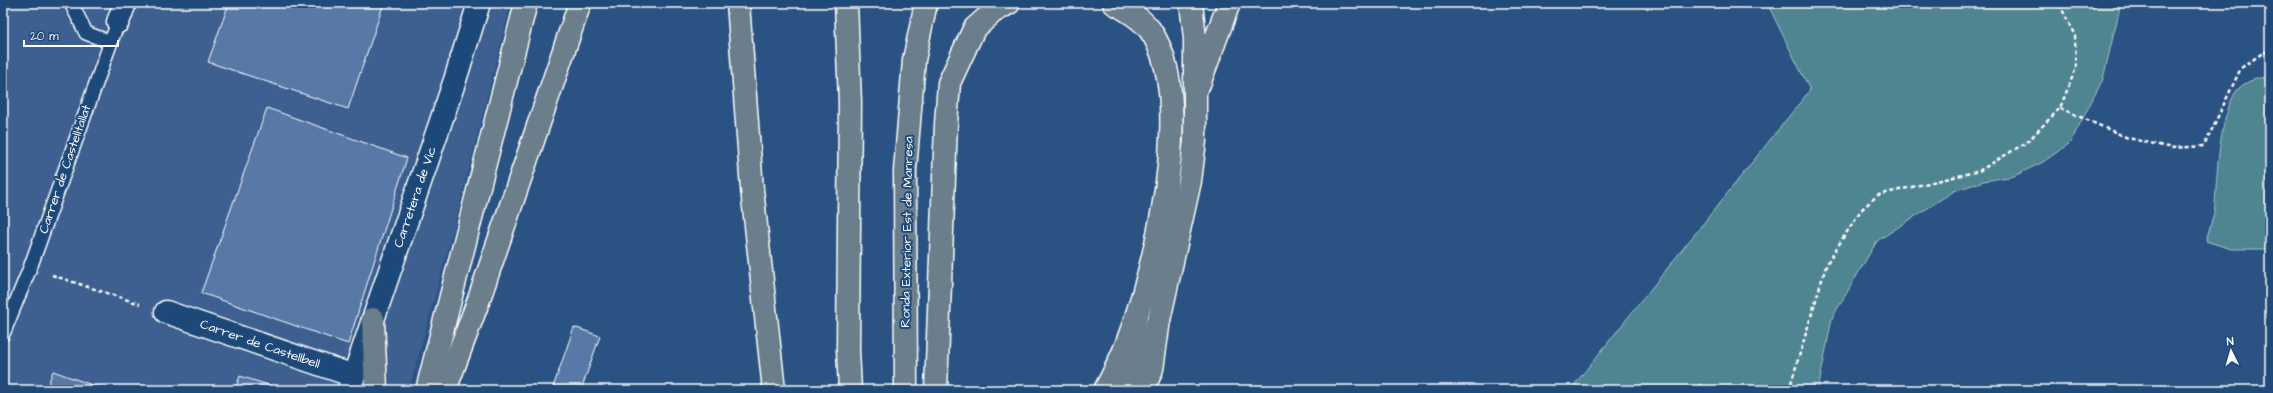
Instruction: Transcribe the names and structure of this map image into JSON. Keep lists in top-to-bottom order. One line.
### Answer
{"streets":{"main road":["Ronda Exterior Est de Manresa"],"street":["Carretera de Vic","Carrer de Castellbell"],"lane":["Carrer de Castelltallat"]},"crossings":[["Carretera de Vic","Carrer de Castellbell"]],"scale_bar":"20 m","north":"top"}
